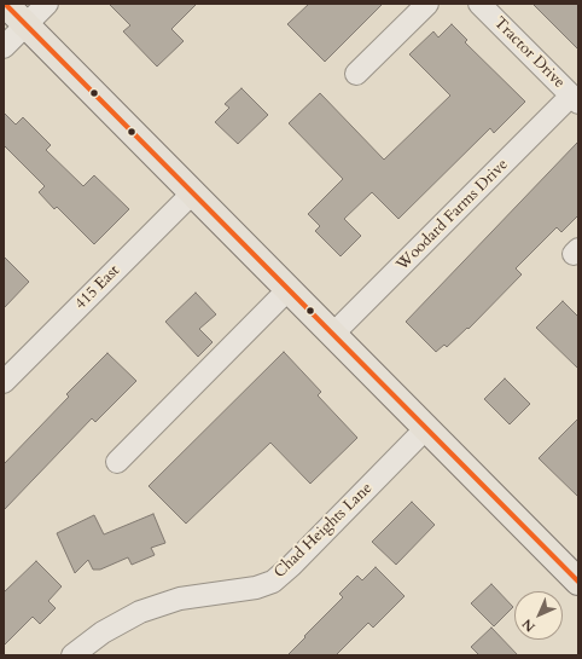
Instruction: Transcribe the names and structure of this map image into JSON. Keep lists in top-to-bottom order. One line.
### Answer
{"streets":{"street":["Tractor Drive","Woodard Farms Drive","415 East","Chad Heights Lane"]},"crossings":[["Tractor Drive","Woodard Farms Drive"]],"north":"bottom left"}
